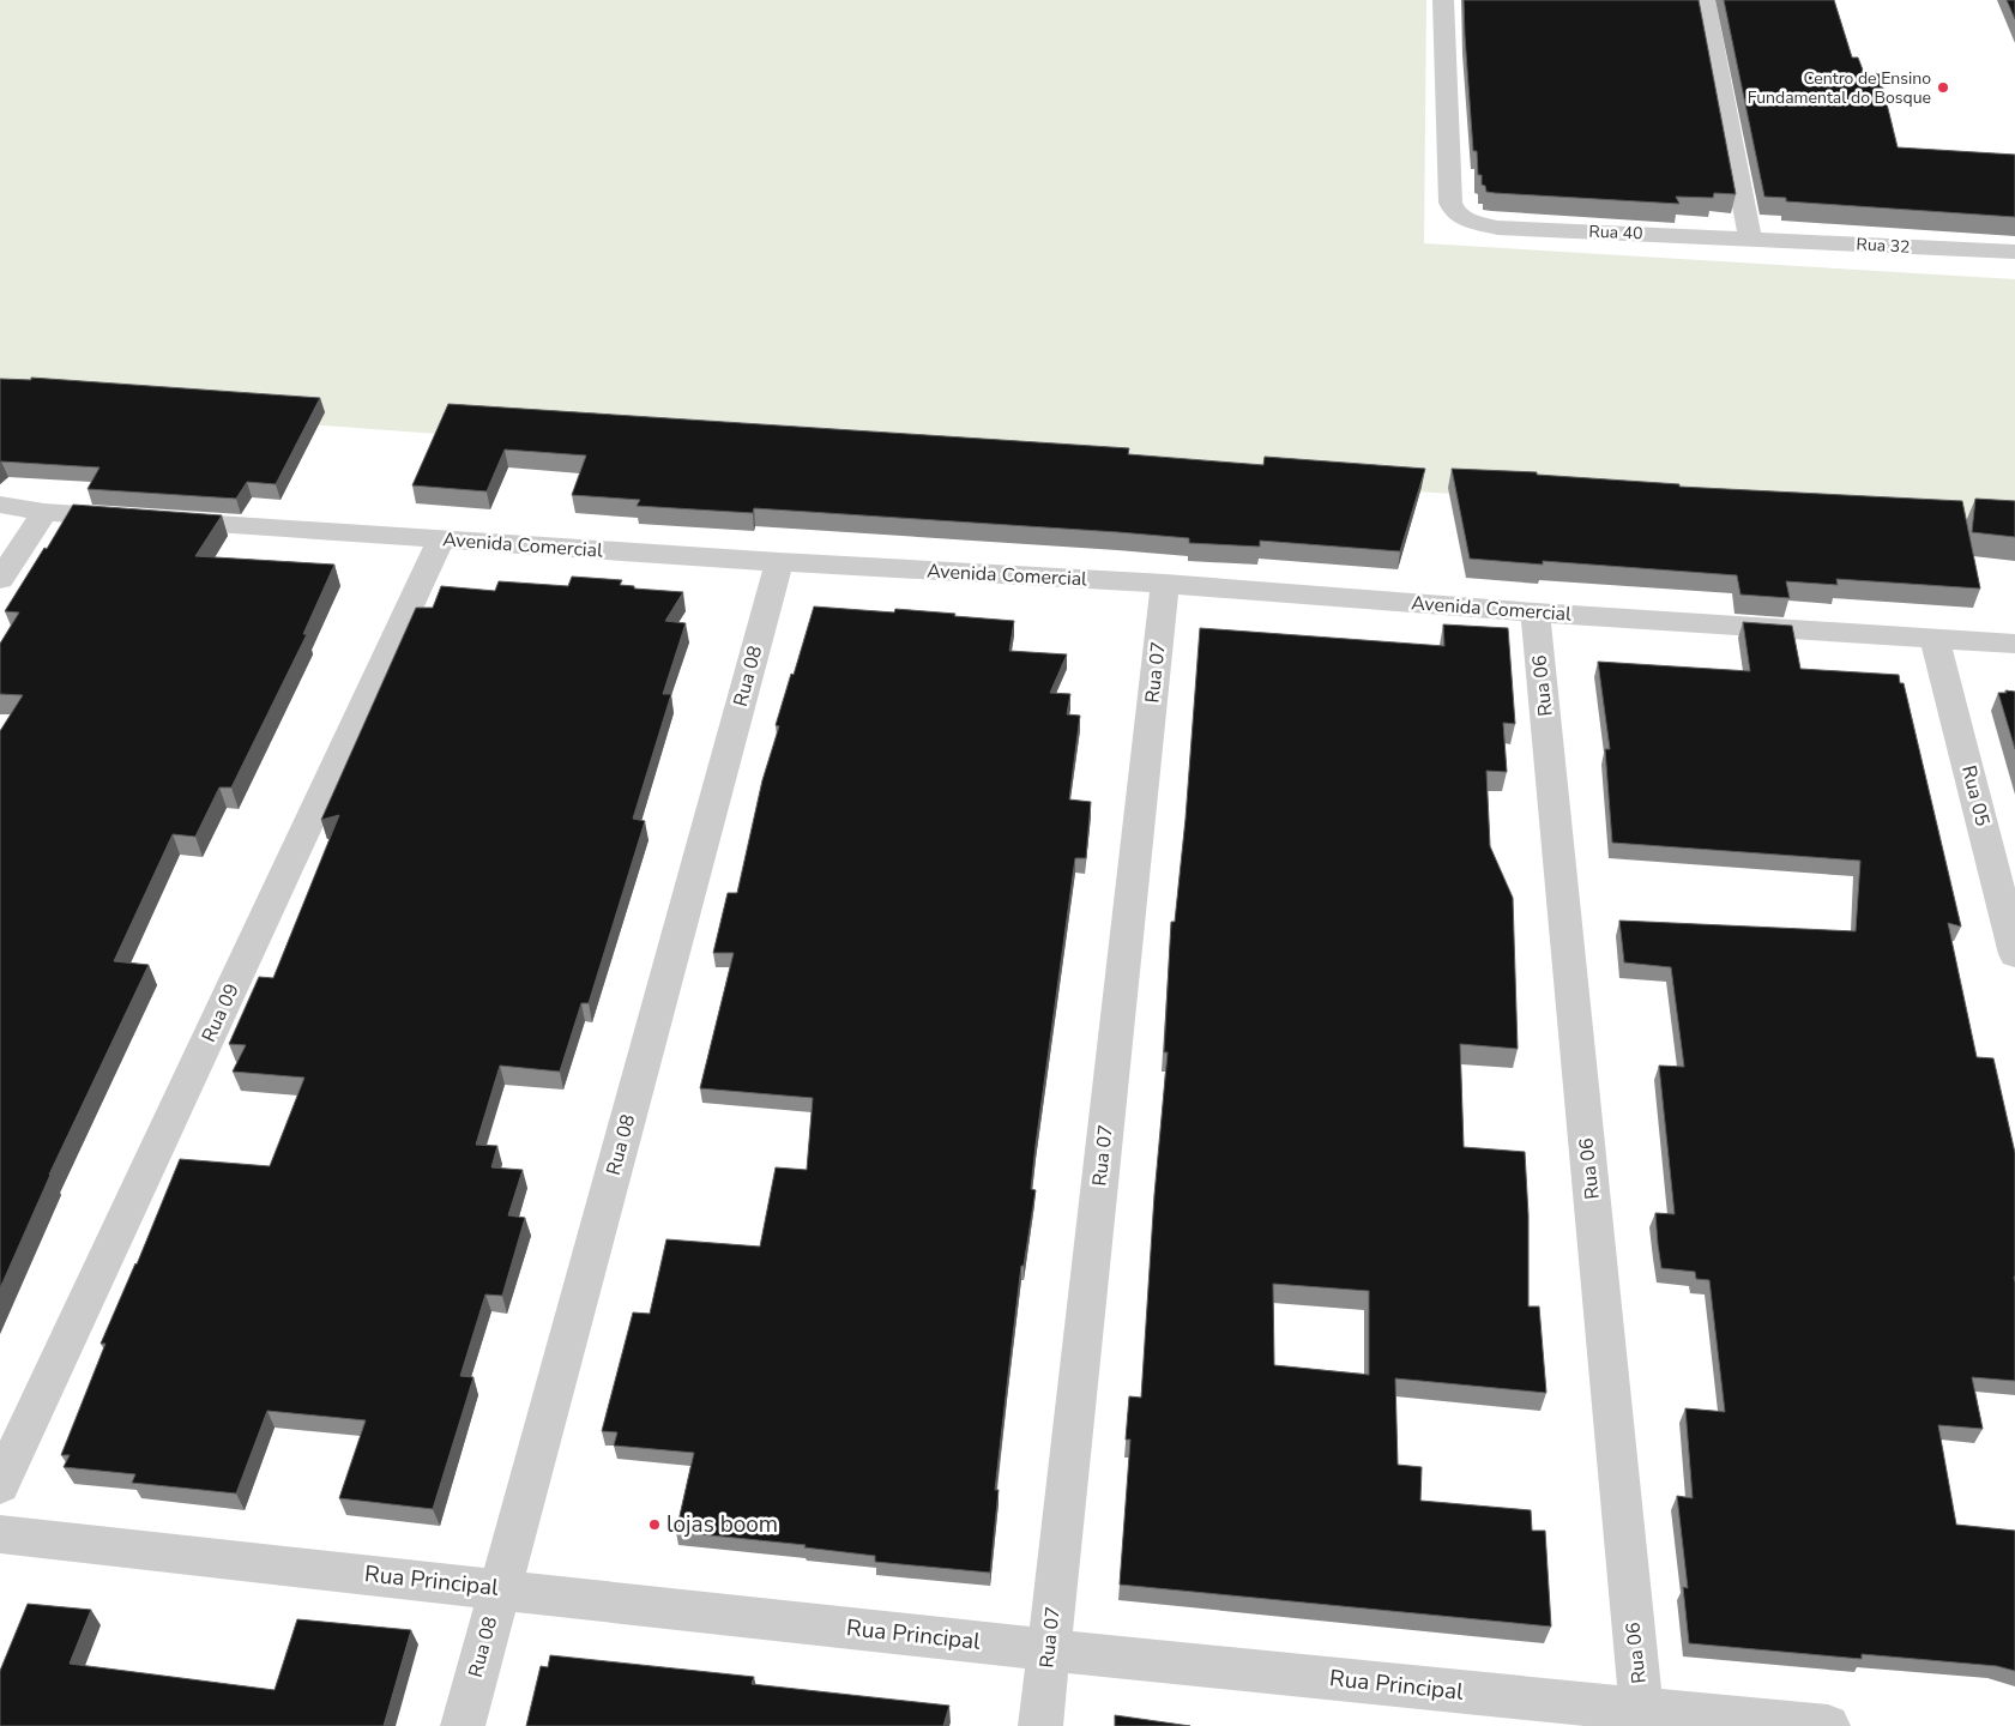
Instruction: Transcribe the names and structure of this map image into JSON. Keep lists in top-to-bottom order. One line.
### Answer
{"streets":{"street":["Rua 40","Rua 32","Avenida Comercial","Rua 07","Rua 08","Rua 06","Rua 05","Rua 09","Rua Principal"]},"crossings":[["Rua 40","Rua 32"],["Avenida Comercial","Rua 07"],["Avenida Comercial","Rua 08"],["Avenida Comercial","Rua 06"],["Avenida Comercial","Rua 05"],["Avenida Comercial","Rua 09"],["Rua 07","Rua Principal"],["Rua 08","Rua Principal"],["Rua 06","Rua Principal"]],"places":["Centro de Ensino Fundamental do Bosque","lojas boom"]}
